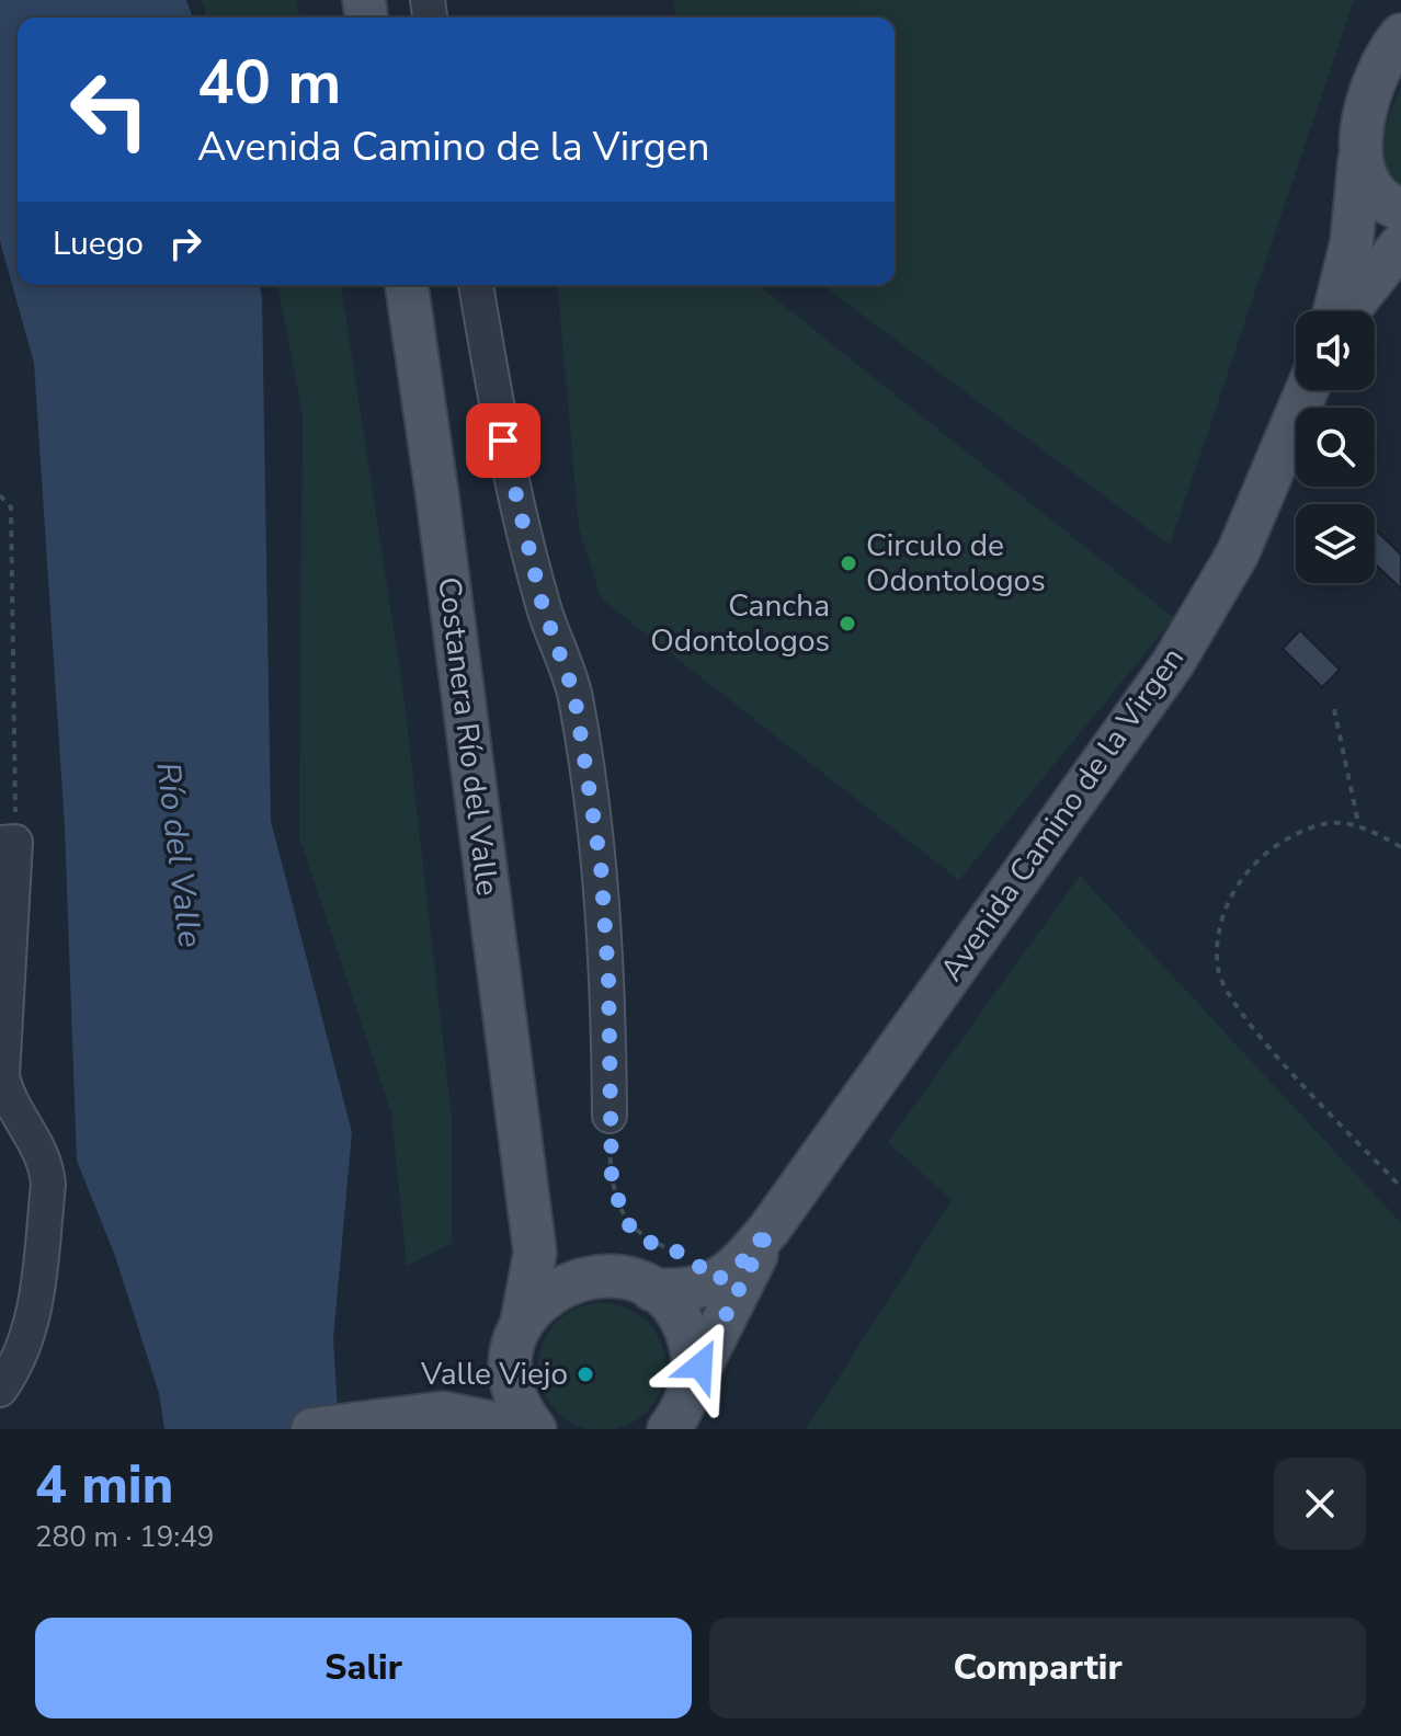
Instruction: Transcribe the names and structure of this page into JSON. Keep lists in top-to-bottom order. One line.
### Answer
{"streets":{"main road":["Costanera Río del Valle","Avenida Camino de la Virgen"]},"crossings":[["Costanera Río del Valle","Avenida Camino de la Virgen"]],"water":["Río del Valle"],"places":["Circulo de Odontologos","Cancha Odontologos","Valle Viejo"],"page":{"turn":["40 m","Avenida Camino de la Virgen"],"then":"Luego","heading":["4 min","280 m · 19:49"],"buttons":["Salir","Compartir"]}}
